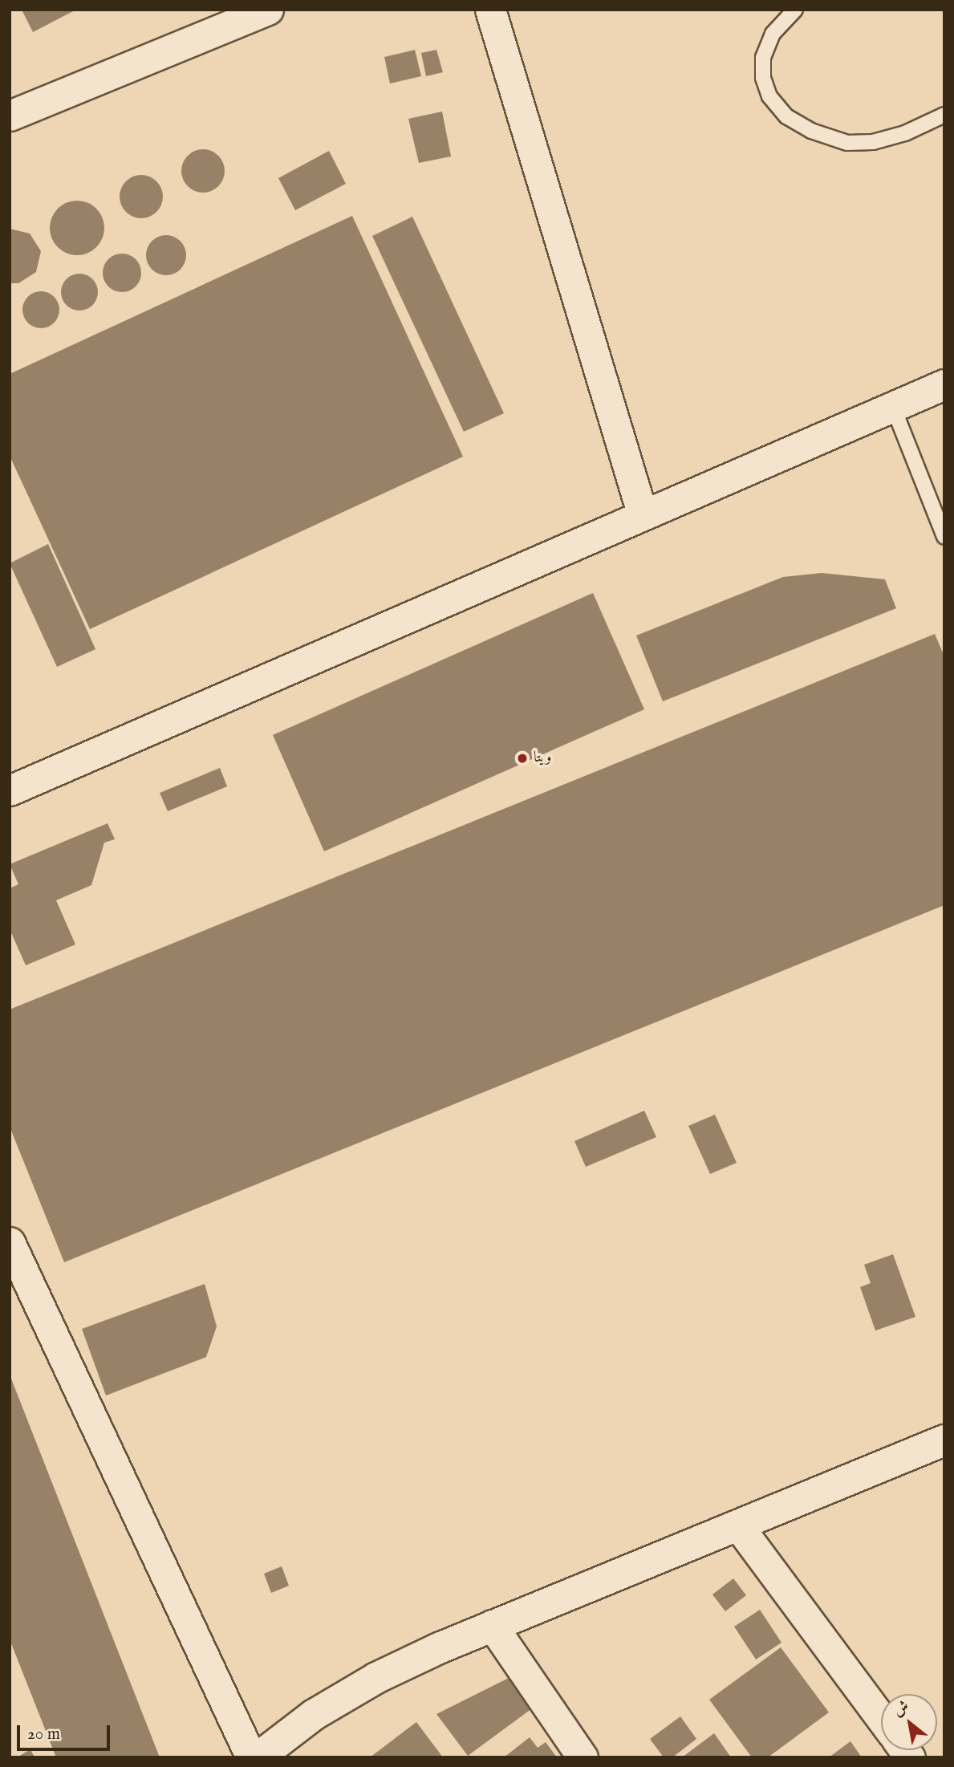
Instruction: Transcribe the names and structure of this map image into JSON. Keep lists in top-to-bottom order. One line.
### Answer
{"places":["ويتا"],"scale_bar":"20 m","north":"top left"}
